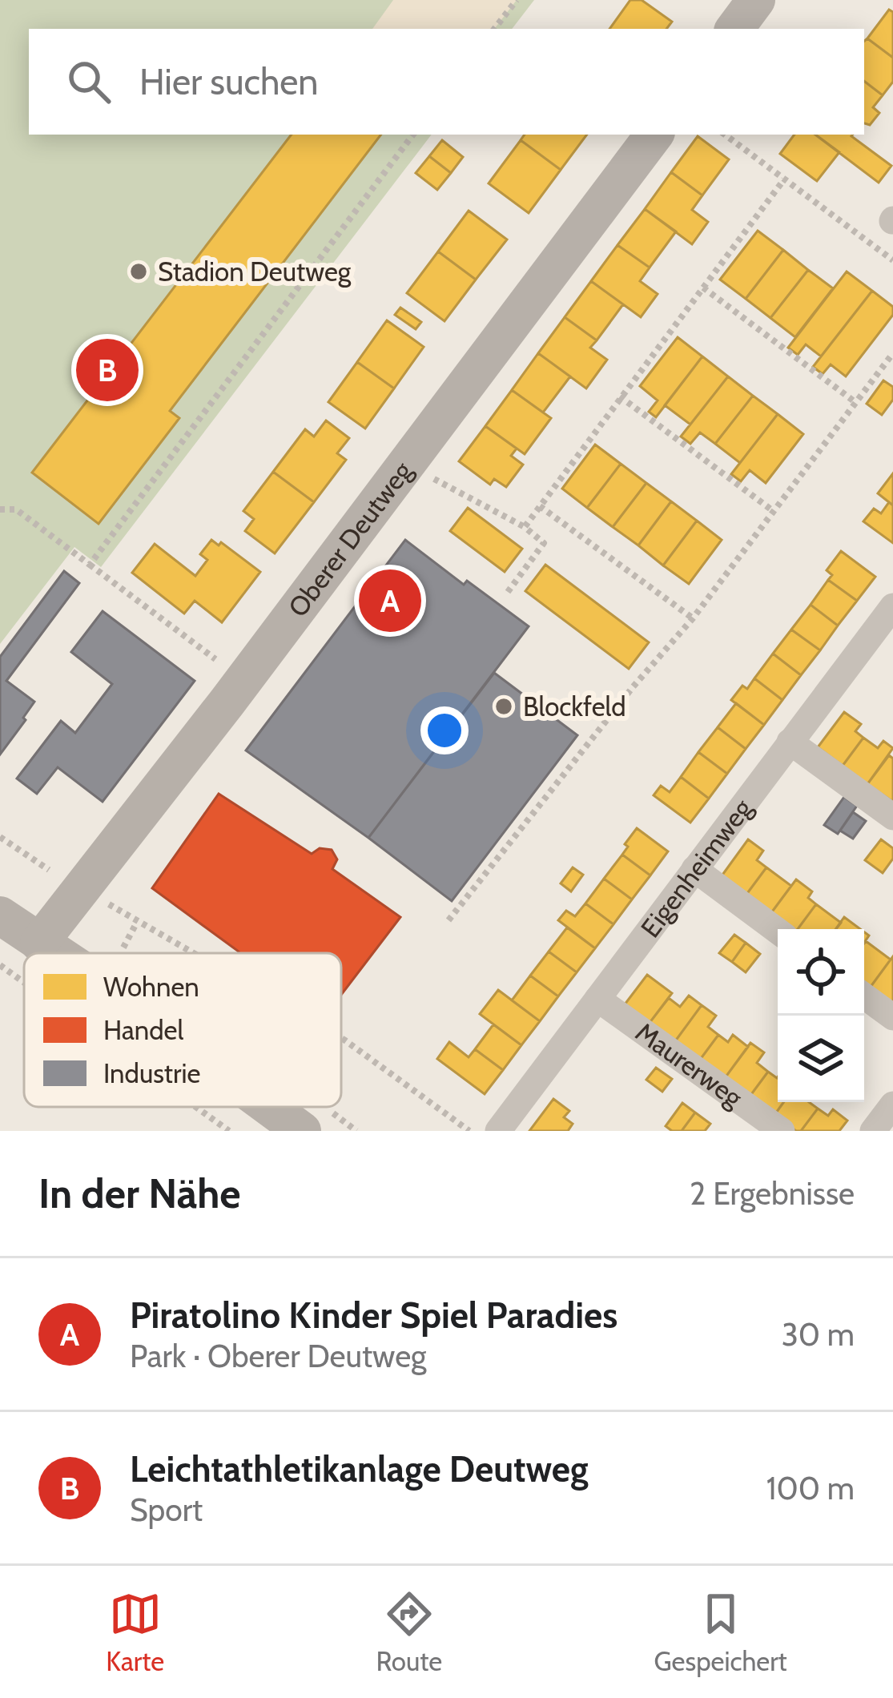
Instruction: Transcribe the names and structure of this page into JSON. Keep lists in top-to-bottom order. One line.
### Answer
{"streets":{"street":["Oberer Deutweg","Eigenheimweg","Maurerweg"]},"crossings":[["Eigenheimweg","Maurerweg"]],"places":["Stadion Deutweg","Blockfeld"],"legend":["Wohnen","Handel","Industrie"],"page":{"search":"Hier suchen","pins":["B","A"],"heading":["In der Nähe","2 Ergebnisse"],"list":[{"mark":"A","name":"Piratolino Kinder Spiel Paradies","note":"Park · Oberer Deutweg","value":"30 m"},{"mark":"B","name":"Leichtathletikanlage Deutweg","note":"Sport","value":"100 m"}],"nav":["Karte","Route","Gespeichert"]}}
